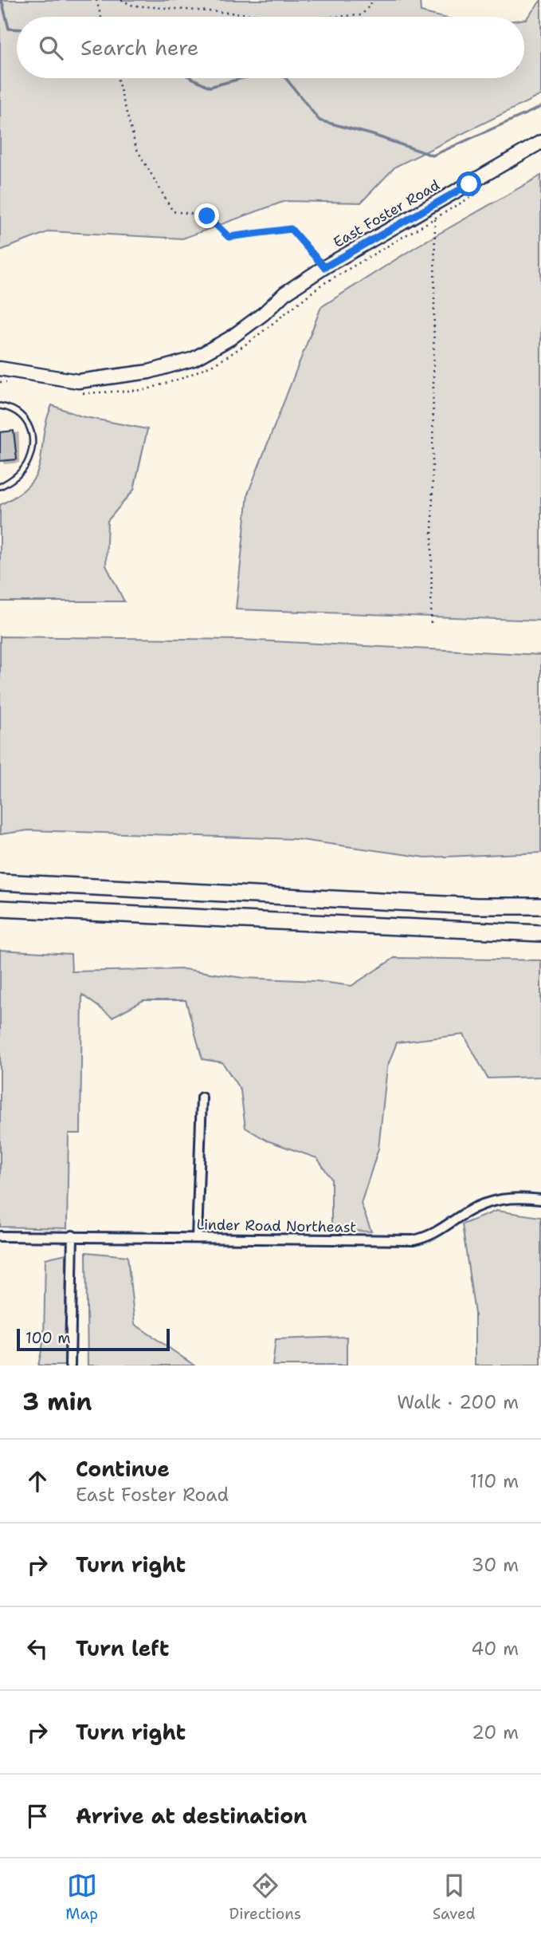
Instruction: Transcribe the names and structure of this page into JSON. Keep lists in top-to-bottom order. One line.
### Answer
{"streets":{"street":["East Foster Road","Linder Road Northeast"]},"scale_bar":"100 m","page":{"search":"Search here","scale":"100 m","heading":["3 min","Walk · 200 m"],"list":[["Continue","East Foster Road","110 m"],["Turn right","30 m"],["Turn left","40 m"],["Turn right","20 m"],"Arrive at destination"],"nav":["Map","Directions","Saved"]}}
